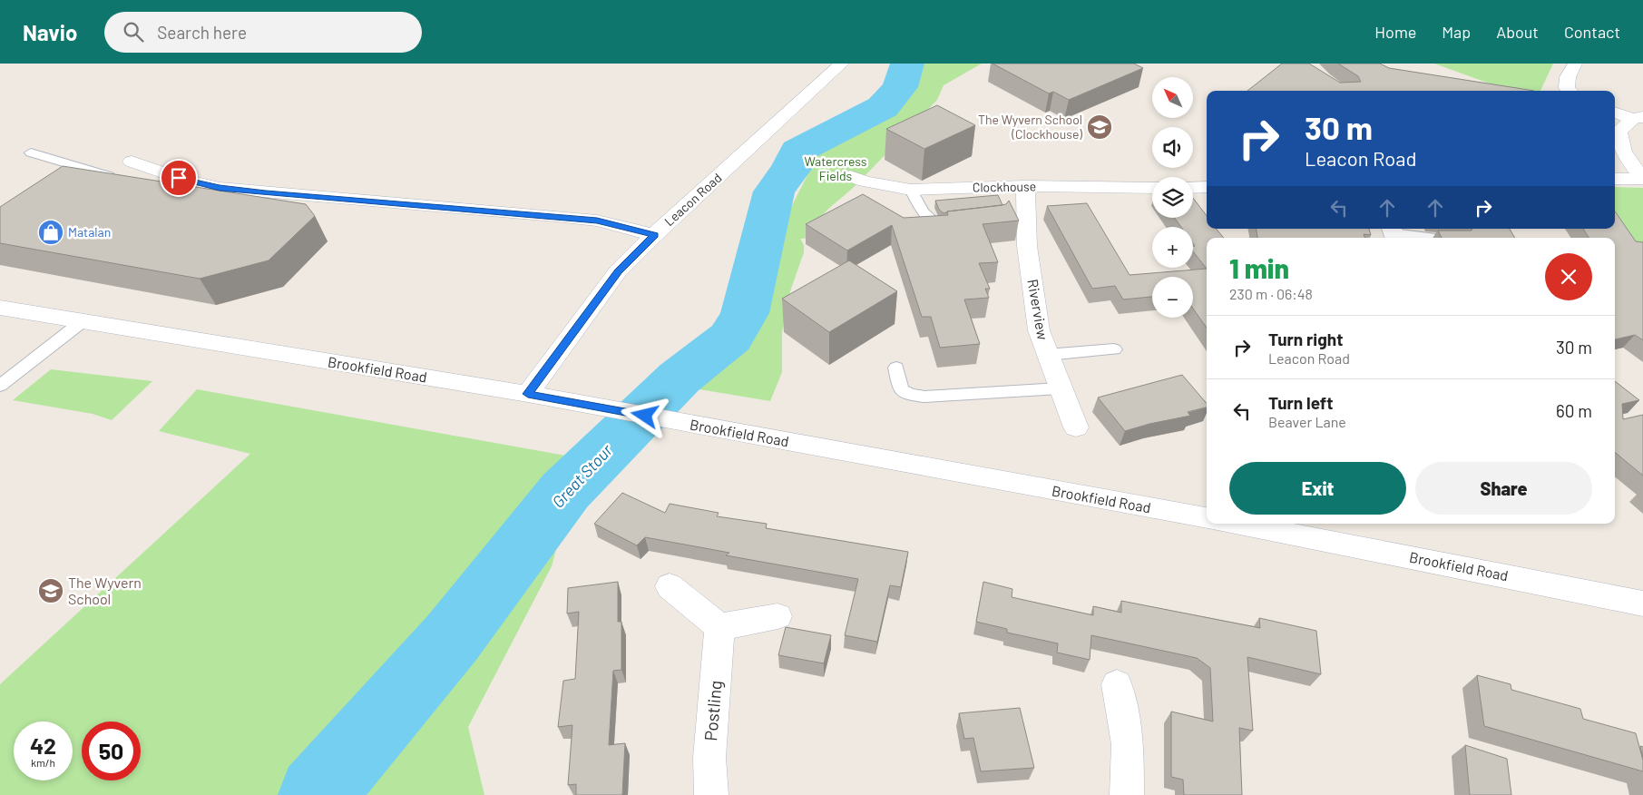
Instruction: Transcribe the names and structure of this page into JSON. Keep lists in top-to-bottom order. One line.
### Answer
{"streets":{"street":["Clockhouse","Leacon Road","Riverview","Brookfield Road","Postling"]},"crossings":[["Clockhouse","Riverview"],["Leacon Road","Brookfield Road"]],"water":["Great Stour"],"parks":["Watercress Fields"],"places":{"school or university":["The Wyvern School (Clockhouse)","The Wyvern School"],"shop":["Matalan"]},"north":"top left","page":{"header":"Navio","search":"Search here","nav":["Home","Map","About","Contact"],"map_buttons":["+","−"],"turn":["30 m","Leacon Road"],"heading":["1 min","230 m · 06:48"],"list":[{"name":"Turn right","note":"Leacon Road","value":"30 m"},{"name":"Turn left","note":"Beaver Lane","value":"60 m"}],"buttons":["Exit","Share"],"speed":"42 km/h","limit":"50"}}
